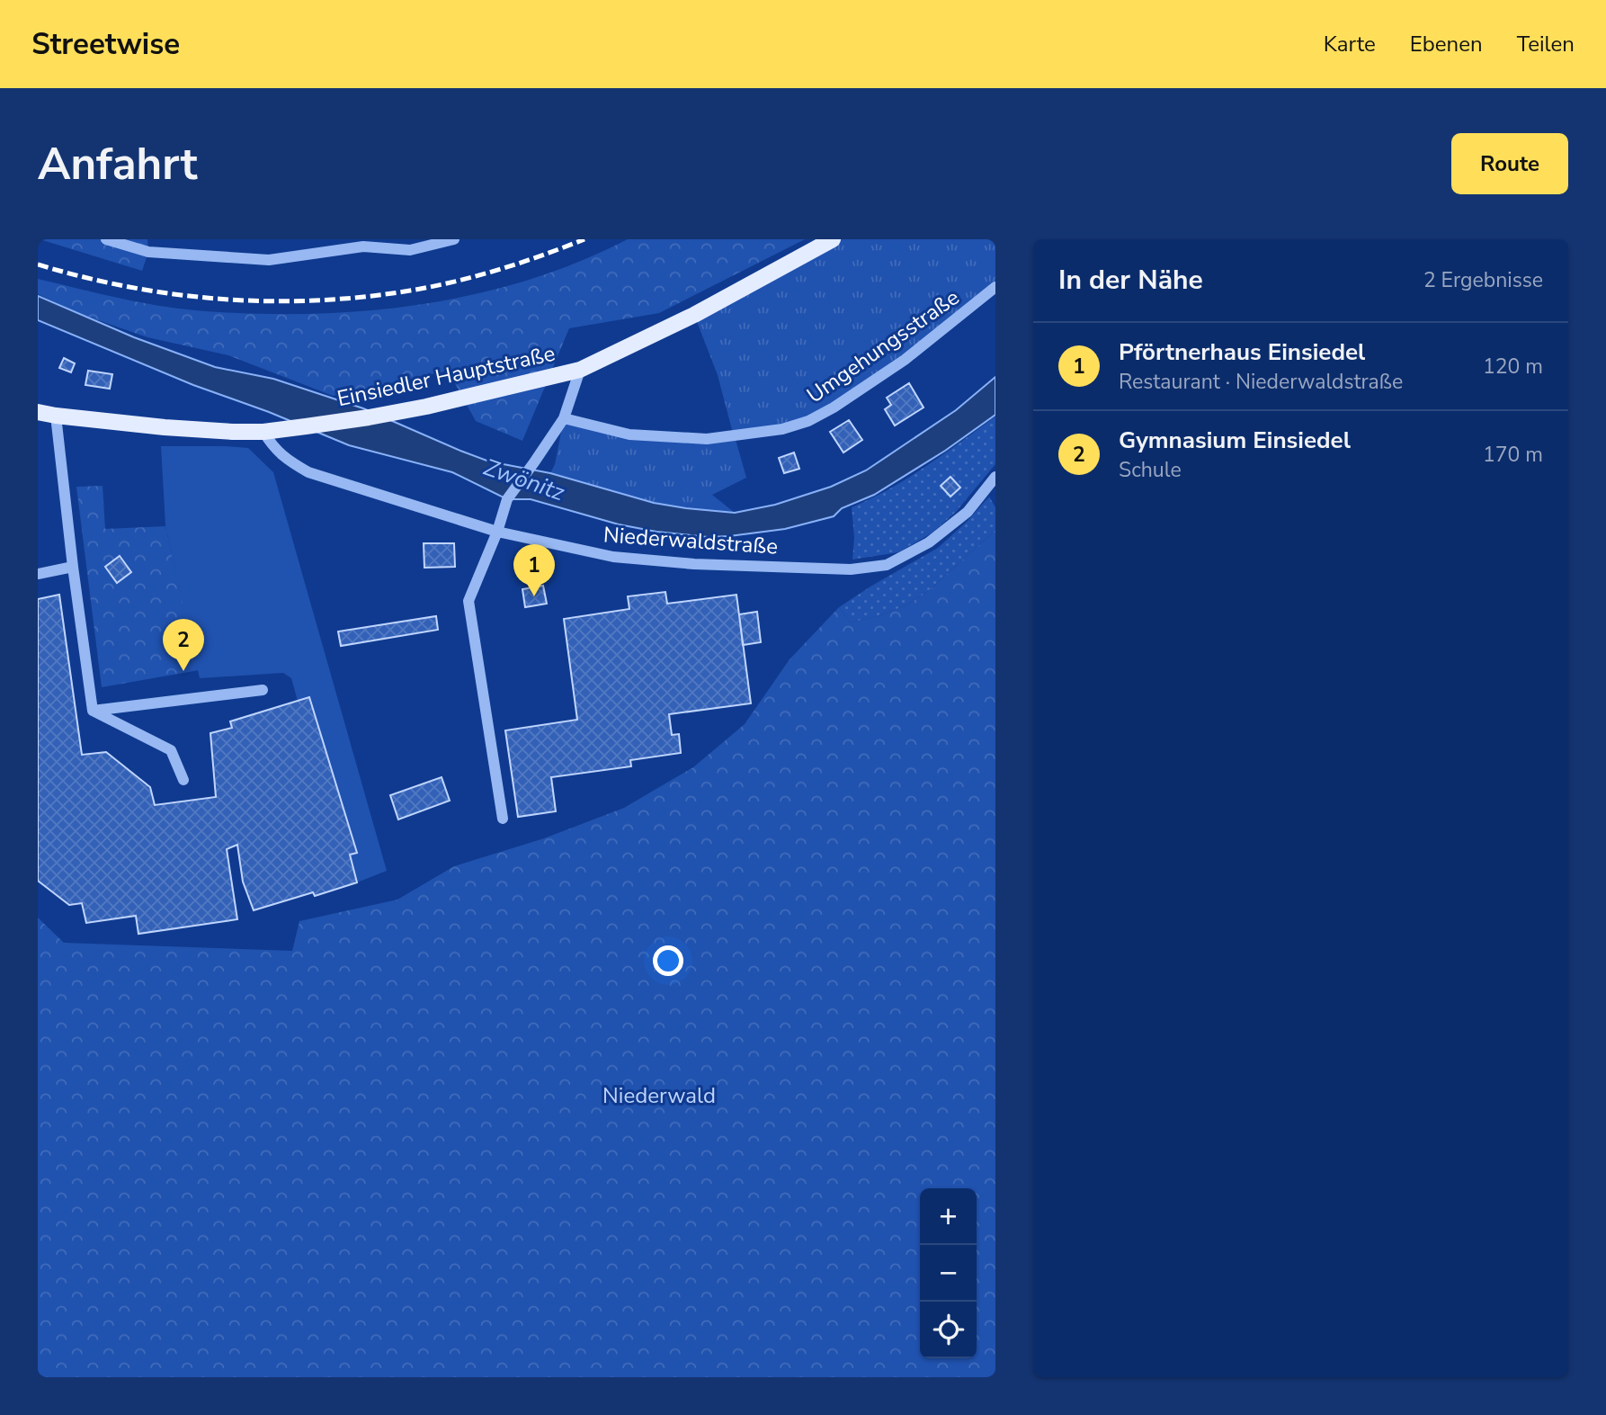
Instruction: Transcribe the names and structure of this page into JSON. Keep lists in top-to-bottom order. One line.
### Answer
{"streets":{"main road":["Einsiedler Hauptstraße"],"street":["Umgehungsstraße","Niederwaldstraße"]},"crossings":[["Einsiedler Hauptstraße","Niederwaldstraße"]],"water":["Zwönitz"],"parks":["Niederwald"],"page":{"header":"Streetwise","nav":["Karte","Ebenen","Teilen"],"buttons":"Route","title":"Anfahrt","heading":["In der Nähe","2 Ergebnisse"],"list":[{"mark":"1","name":"Pförtnerhaus Einsiedel","note":"Restaurant · Niederwaldstraße","value":"120 m"},{"mark":"2","name":"Gymnasium Einsiedel","note":"Schule","value":"170 m"}],"pins":["1","2"],"map_buttons":["+","−"]}}
